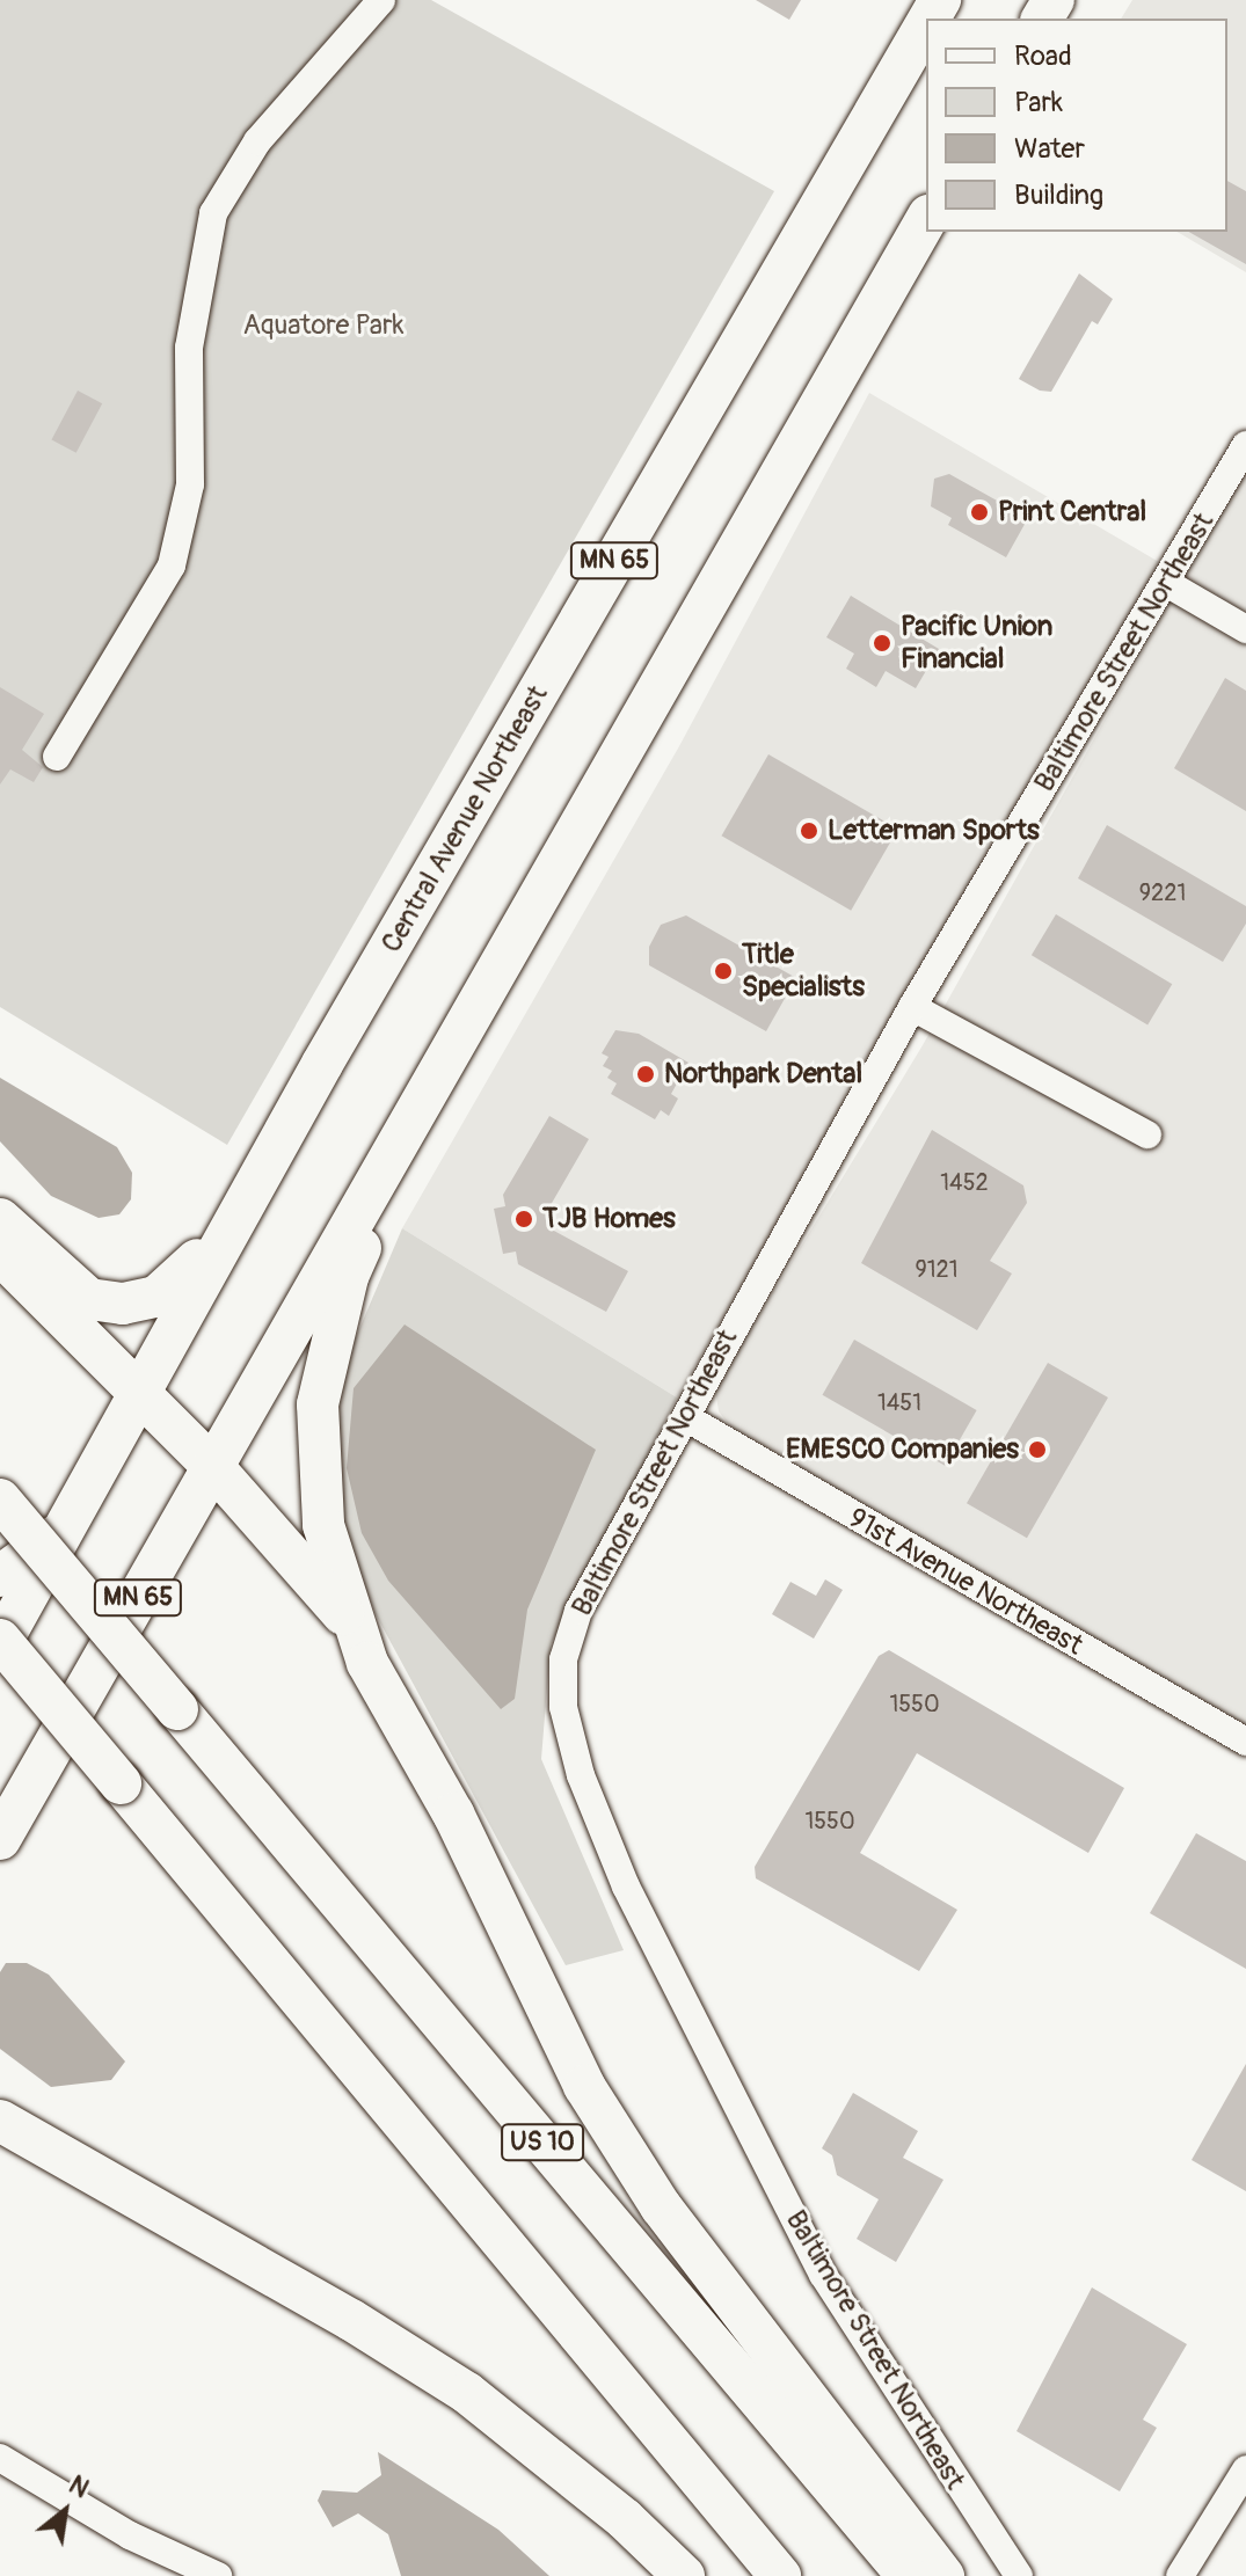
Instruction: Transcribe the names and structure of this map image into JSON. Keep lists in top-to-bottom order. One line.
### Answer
{"streets":{"highway":["MN 65","Central Avenue Northeast","US 10"],"street":["Baltimore Street Northeast","91st Avenue Northeast"]},"crossings":[["Baltimore Street Northeast","91st Avenue Northeast"]],"parks":["Aquatore Park"],"places":["Print Central","Pacific Union Financial","Letterman Sports","Title Specialists","Northpark Dental","TJB Homes","EMESCO Companies"],"house_numbers":["9221","1452","9121","1451","1550","1550"],"legend":["Road","Park","Water","Building"],"north":"top right"}
